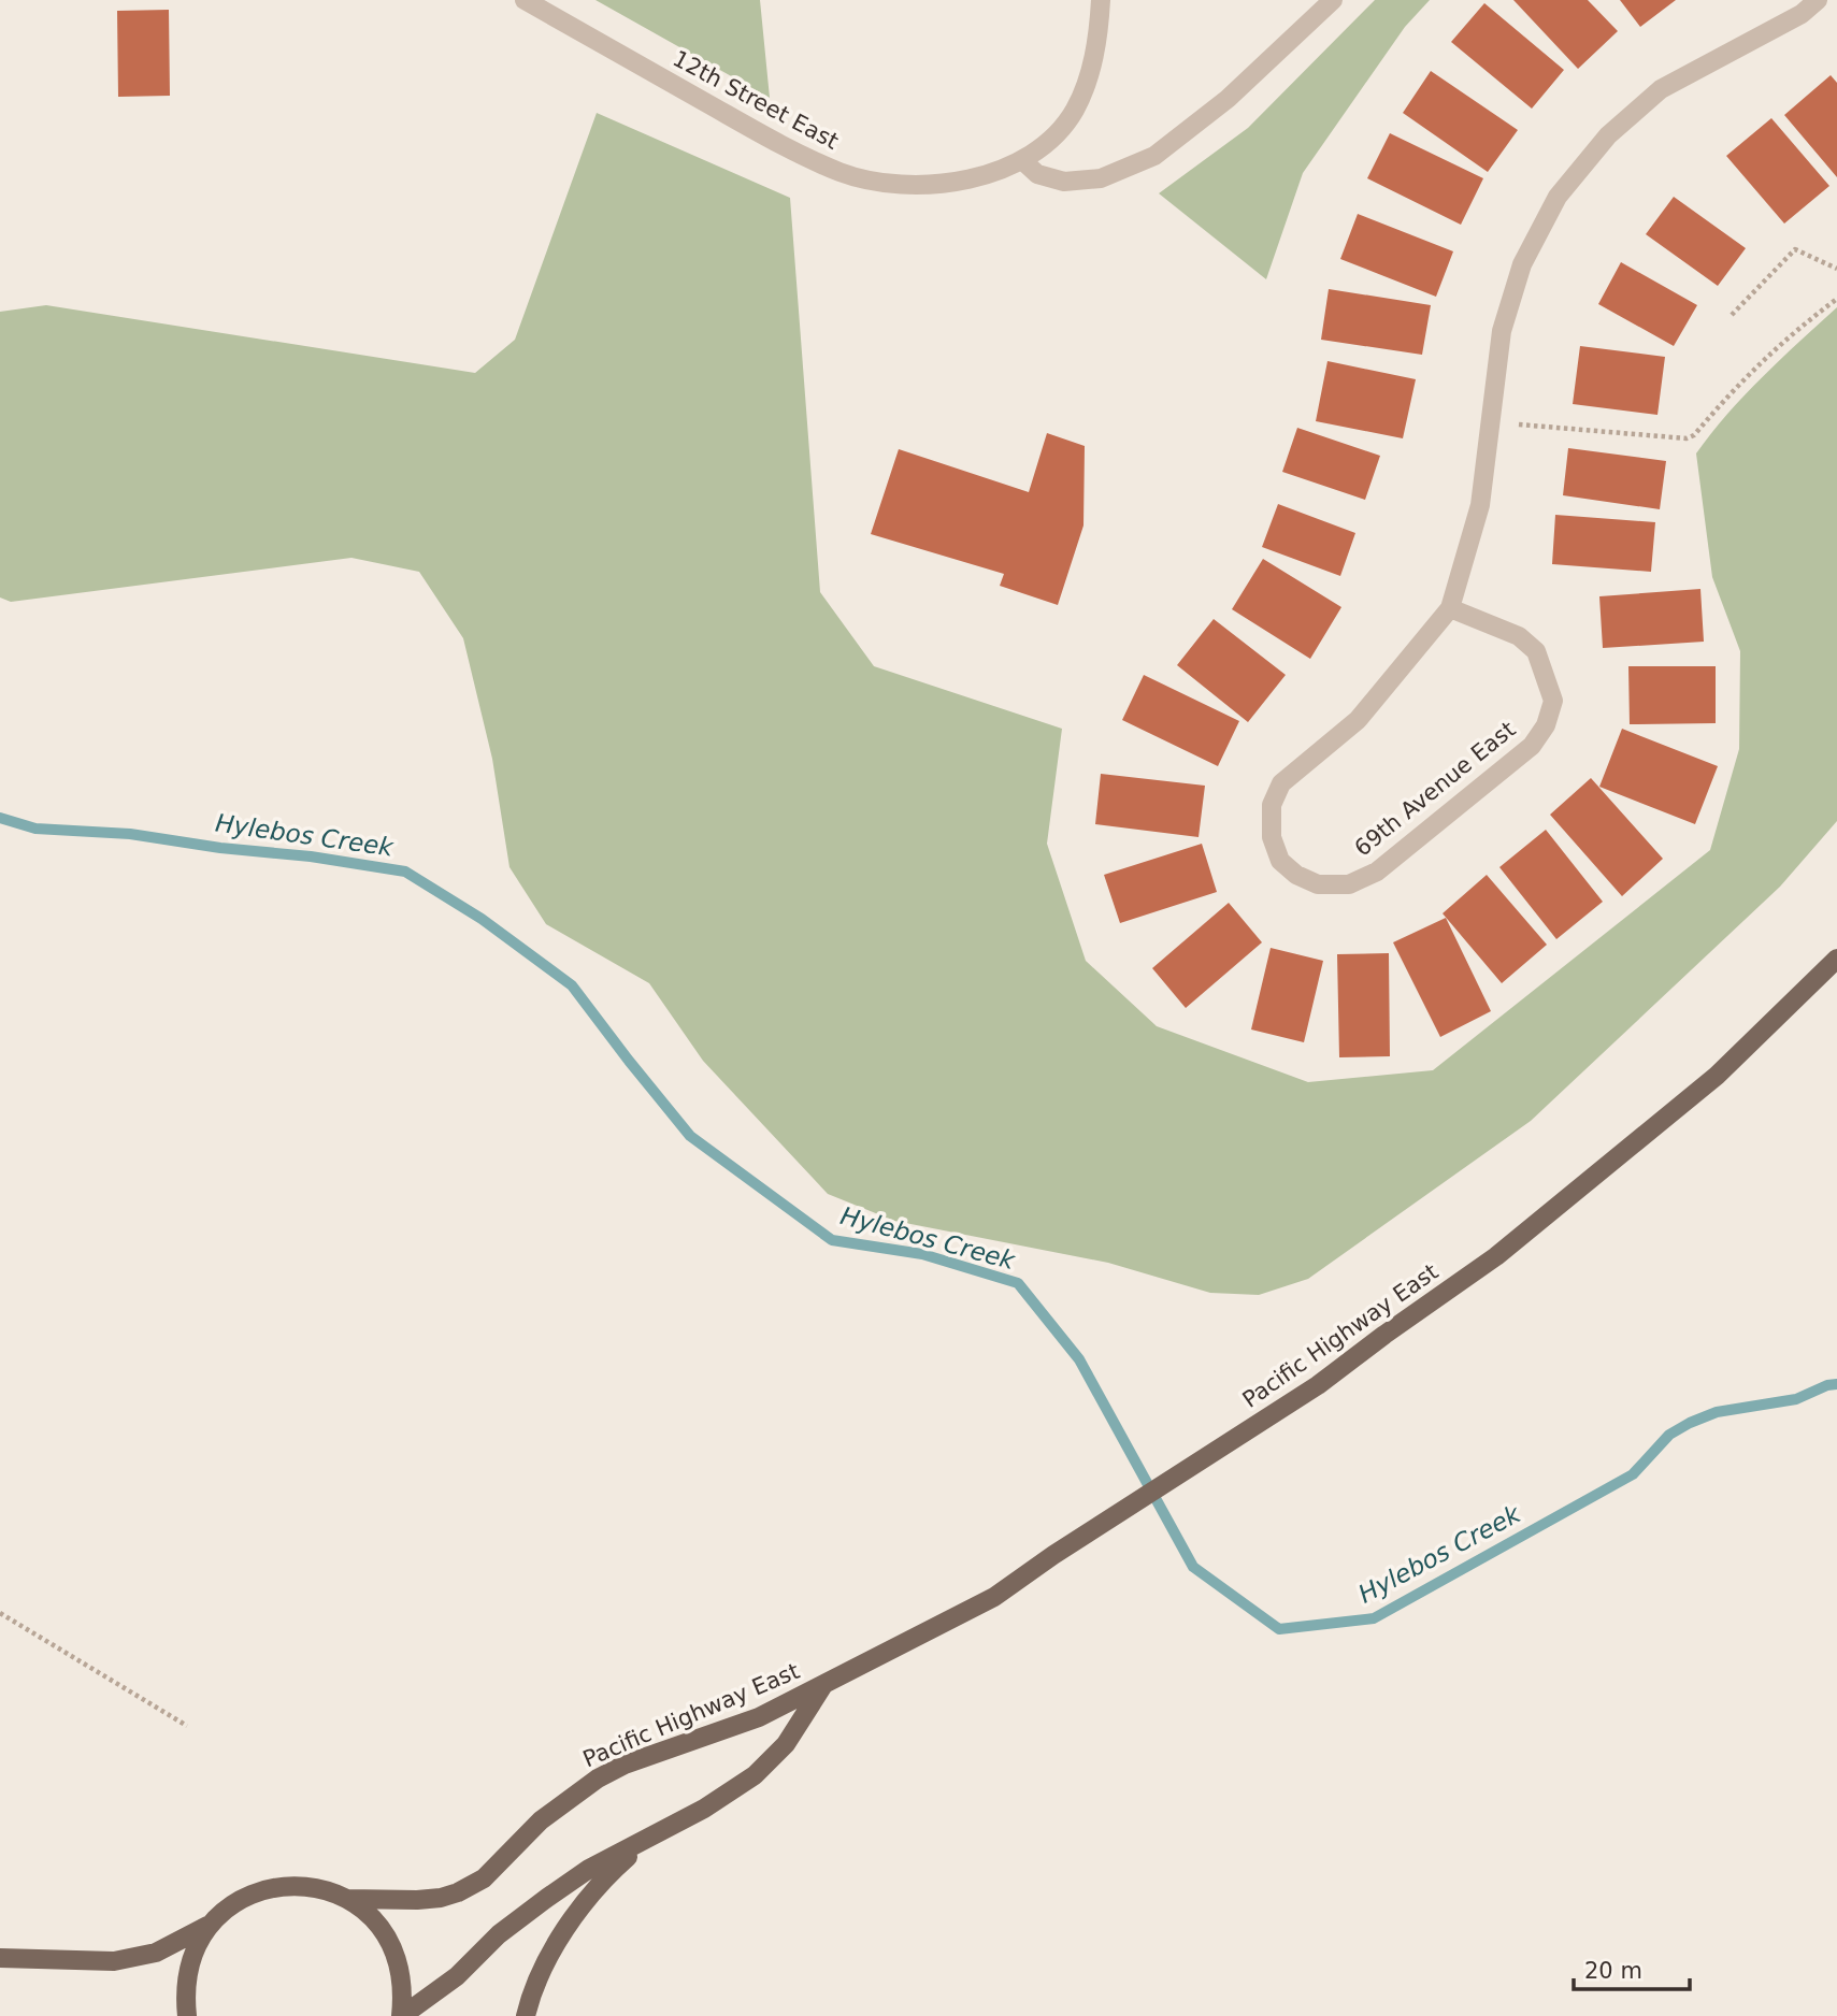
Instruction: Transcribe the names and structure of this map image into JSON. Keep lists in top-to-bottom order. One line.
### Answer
{"streets":{"main road":["Pacific Highway East"],"street":["12th Street East","69th Avenue East"]},"water":["Hylebos Creek"],"scale_bar":"20 m"}
